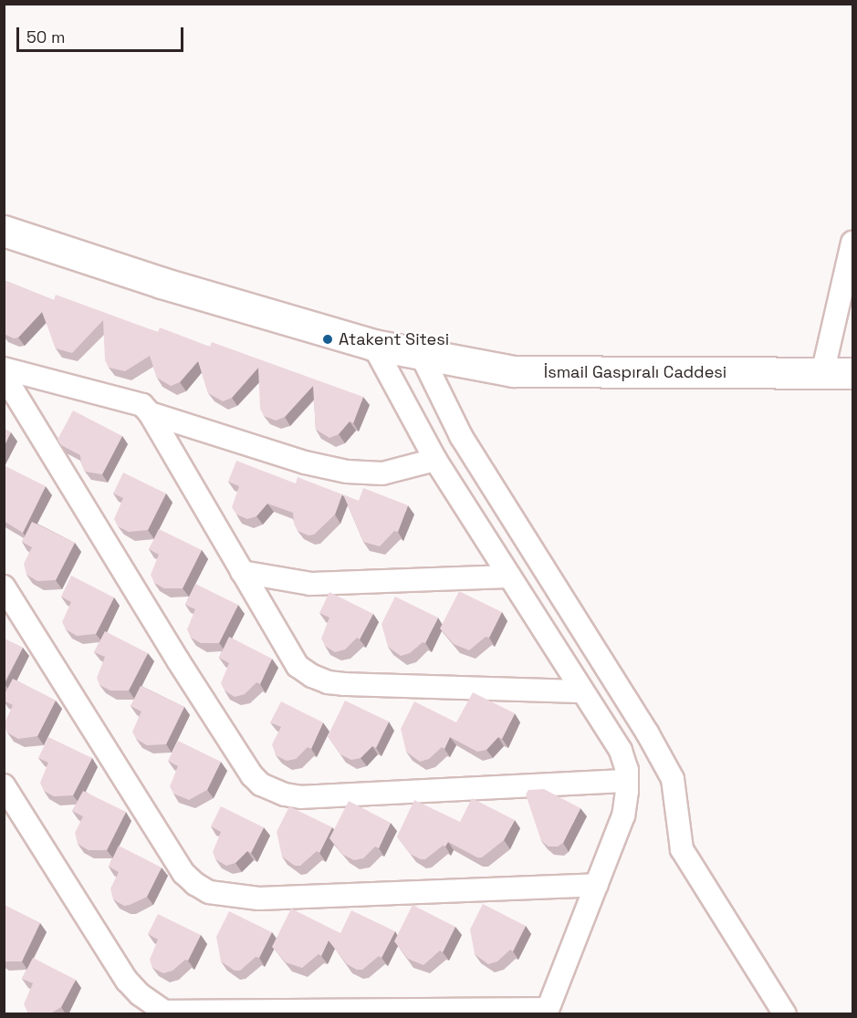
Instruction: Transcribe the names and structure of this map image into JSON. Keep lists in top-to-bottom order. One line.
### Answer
{"streets":{"main road":["İsmail Gaspıralı Caddesi"]},"places":["Atakent Sitesi"],"scale_bar":"50 m"}
